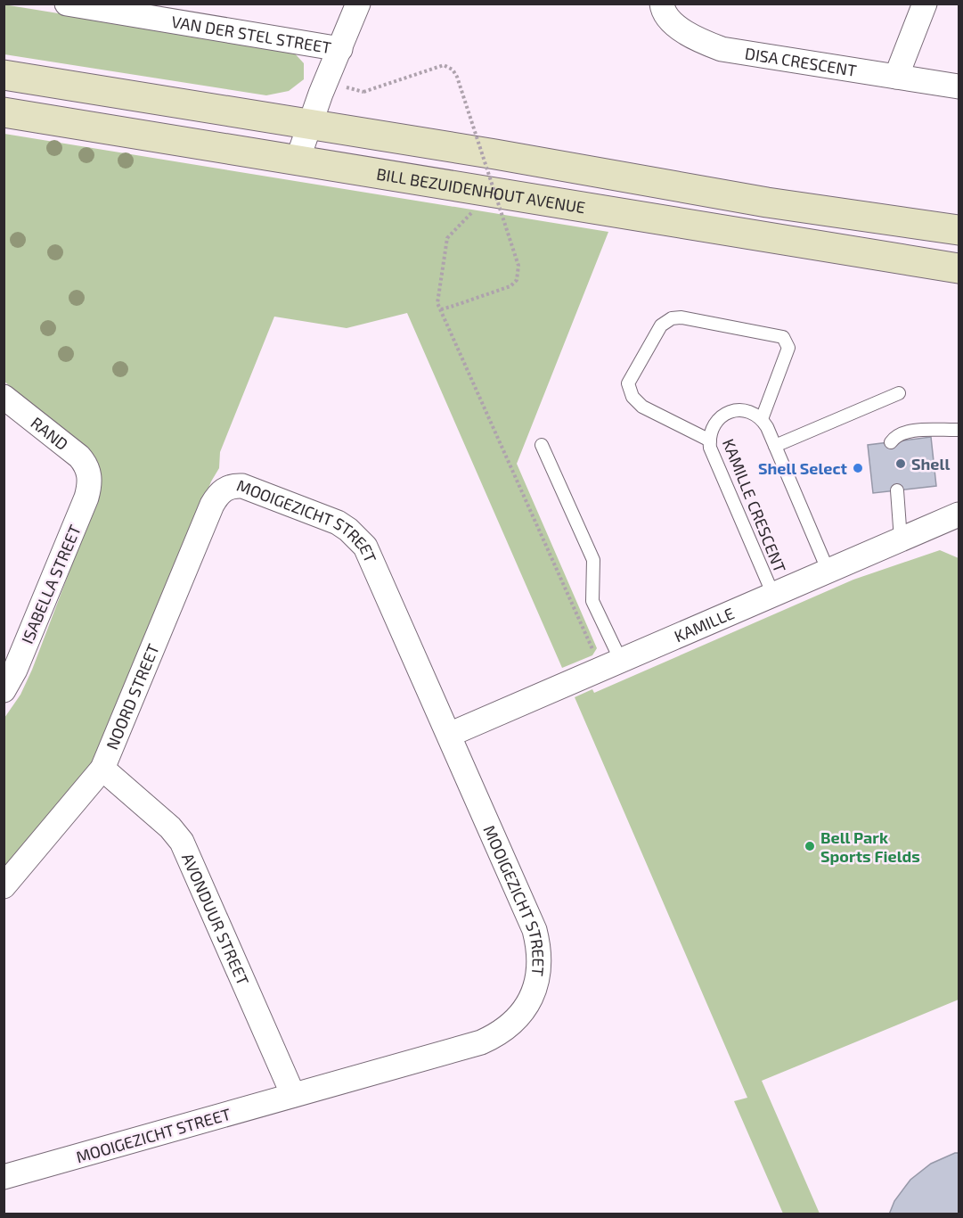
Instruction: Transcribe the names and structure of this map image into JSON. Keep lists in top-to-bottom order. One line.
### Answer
{"streets":{"main road":["BILL BEZUIDENHOUT AVENUE"],"street":["VAN DER STEL STREET","DISA CRESCENT","RAND","MOOIGEZICHT STREET","ISABELLA STREET","KAMILLE","NOORD STREET","AVONDUUR STREET"],"lane":["KAMILLE CRESCENT"]},"crossings":[["RAND","ISABELLA STREET"],["KAMILLE CRESCENT","KAMILLE"],["MOOIGEZICHT STREET","KAMILLE"],["MOOIGEZICHT STREET","NOORD STREET"],["MOOIGEZICHT STREET","AVONDUUR STREET"],["NOORD STREET","AVONDUUR STREET"]],"places":["Shell","Shell Select","Bell Park Sports Fields"]}
